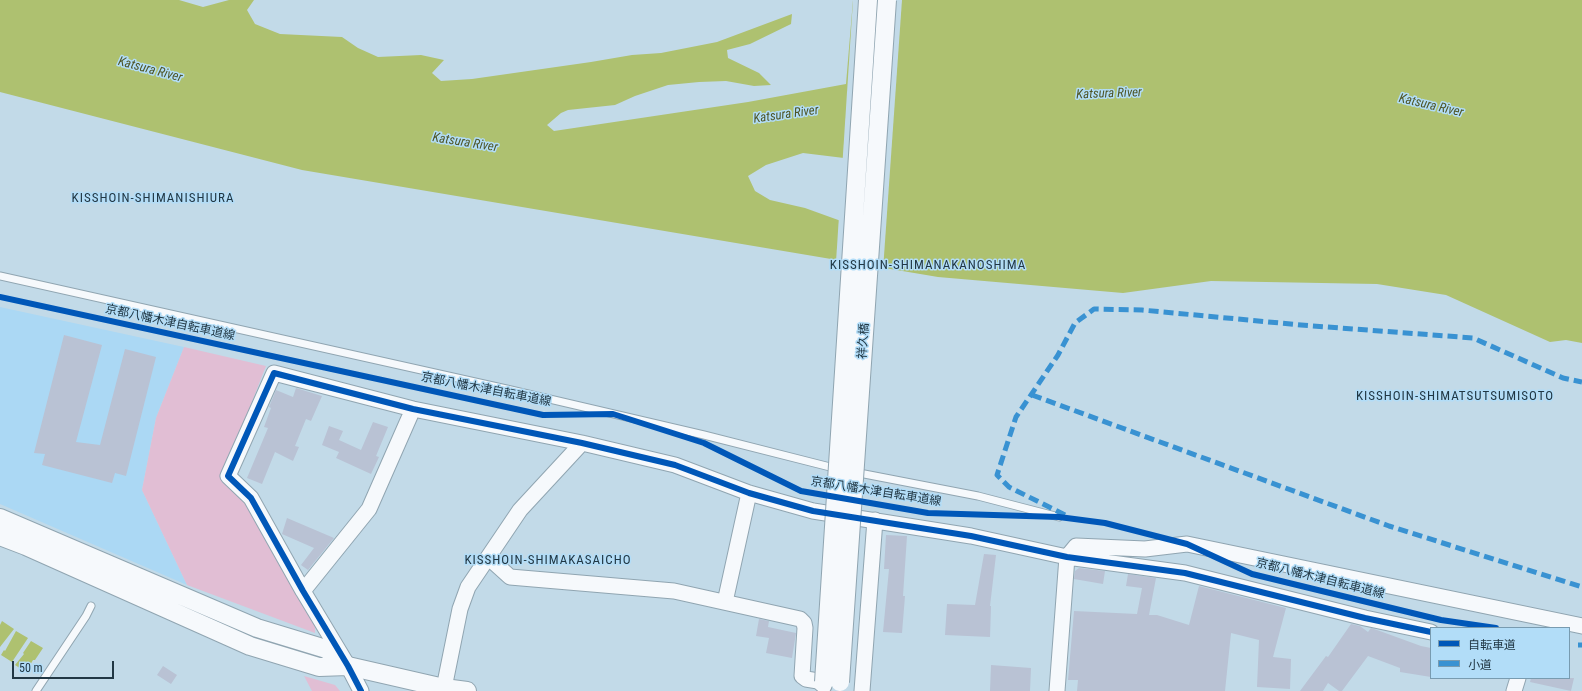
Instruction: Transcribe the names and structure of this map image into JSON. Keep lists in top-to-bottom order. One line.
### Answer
{"streets":{"street":["祥久橋"],"cycle path":["京都八幡木津自転車道線"]},"districts":["KISSHOIN-SHIMANISHIURA","KISSHOIN-SHIMANAKANOSHIMA","KISSHOIN-SHIMATSUTSUMISOTO","KISSHOIN-SHIMAKASAICHO"],"water":["Katsura River"],"legend":["自転車道","小道"],"scale_bar":"50 m"}
